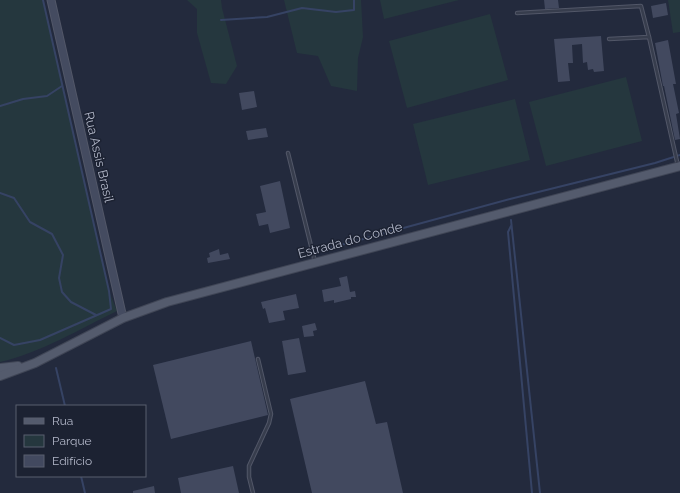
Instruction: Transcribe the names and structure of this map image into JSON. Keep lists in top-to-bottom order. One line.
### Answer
{"streets":{"main road":["Estrada do Conde"],"street":["Rua Assis Brasil"]},"crossings":[["Rua Assis Brasil","Estrada do Conde"]],"legend":["Rua","Parque","Edifício"]}
